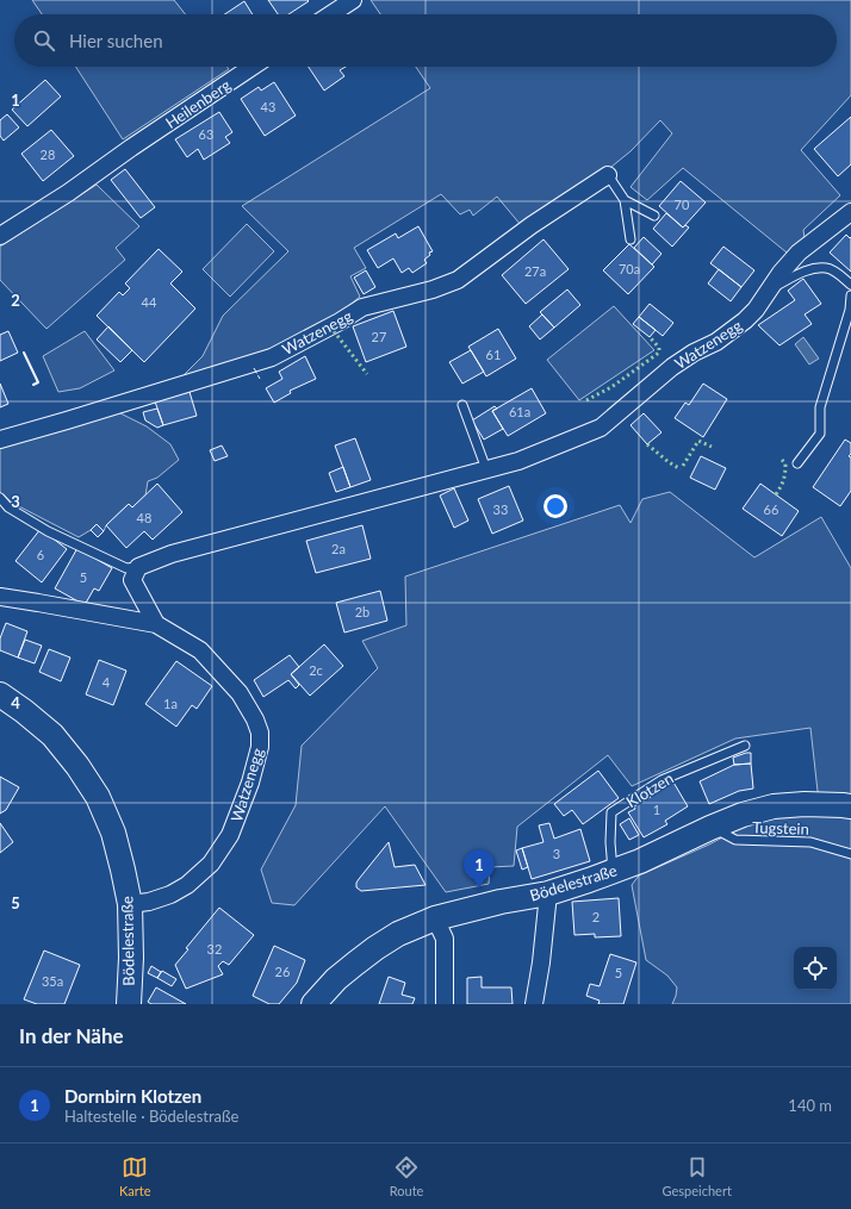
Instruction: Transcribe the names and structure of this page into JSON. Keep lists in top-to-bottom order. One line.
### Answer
{"streets":{"main road":["Bödelestraße"],"street":["Heilenberg","Watzenegg"],"lane":["Klotzen","Tugstein"]},"crossings":[["Watzenegg","Bödelestraße"],["Klotzen","Bödelestraße"],["Tugstein","Bödelestraße"]],"house_numbers":["43","63","28","70","70a","27a","44","27","61","61a","33","66","48","2a","6","5","2b","2c","4","1a","1","3","2","32","26","5","35a"],"page":{"search":"Hier suchen","pins":"1","heading":"In der Nähe","list":[{"mark":"1","name":"Dornbirn Klotzen","note":"Haltestelle · Bödelestraße","value":"140 m"}],"nav":["Karte","Route","Gespeichert"]},"grid":{"rows":["1","2","3","4","5"]}}
